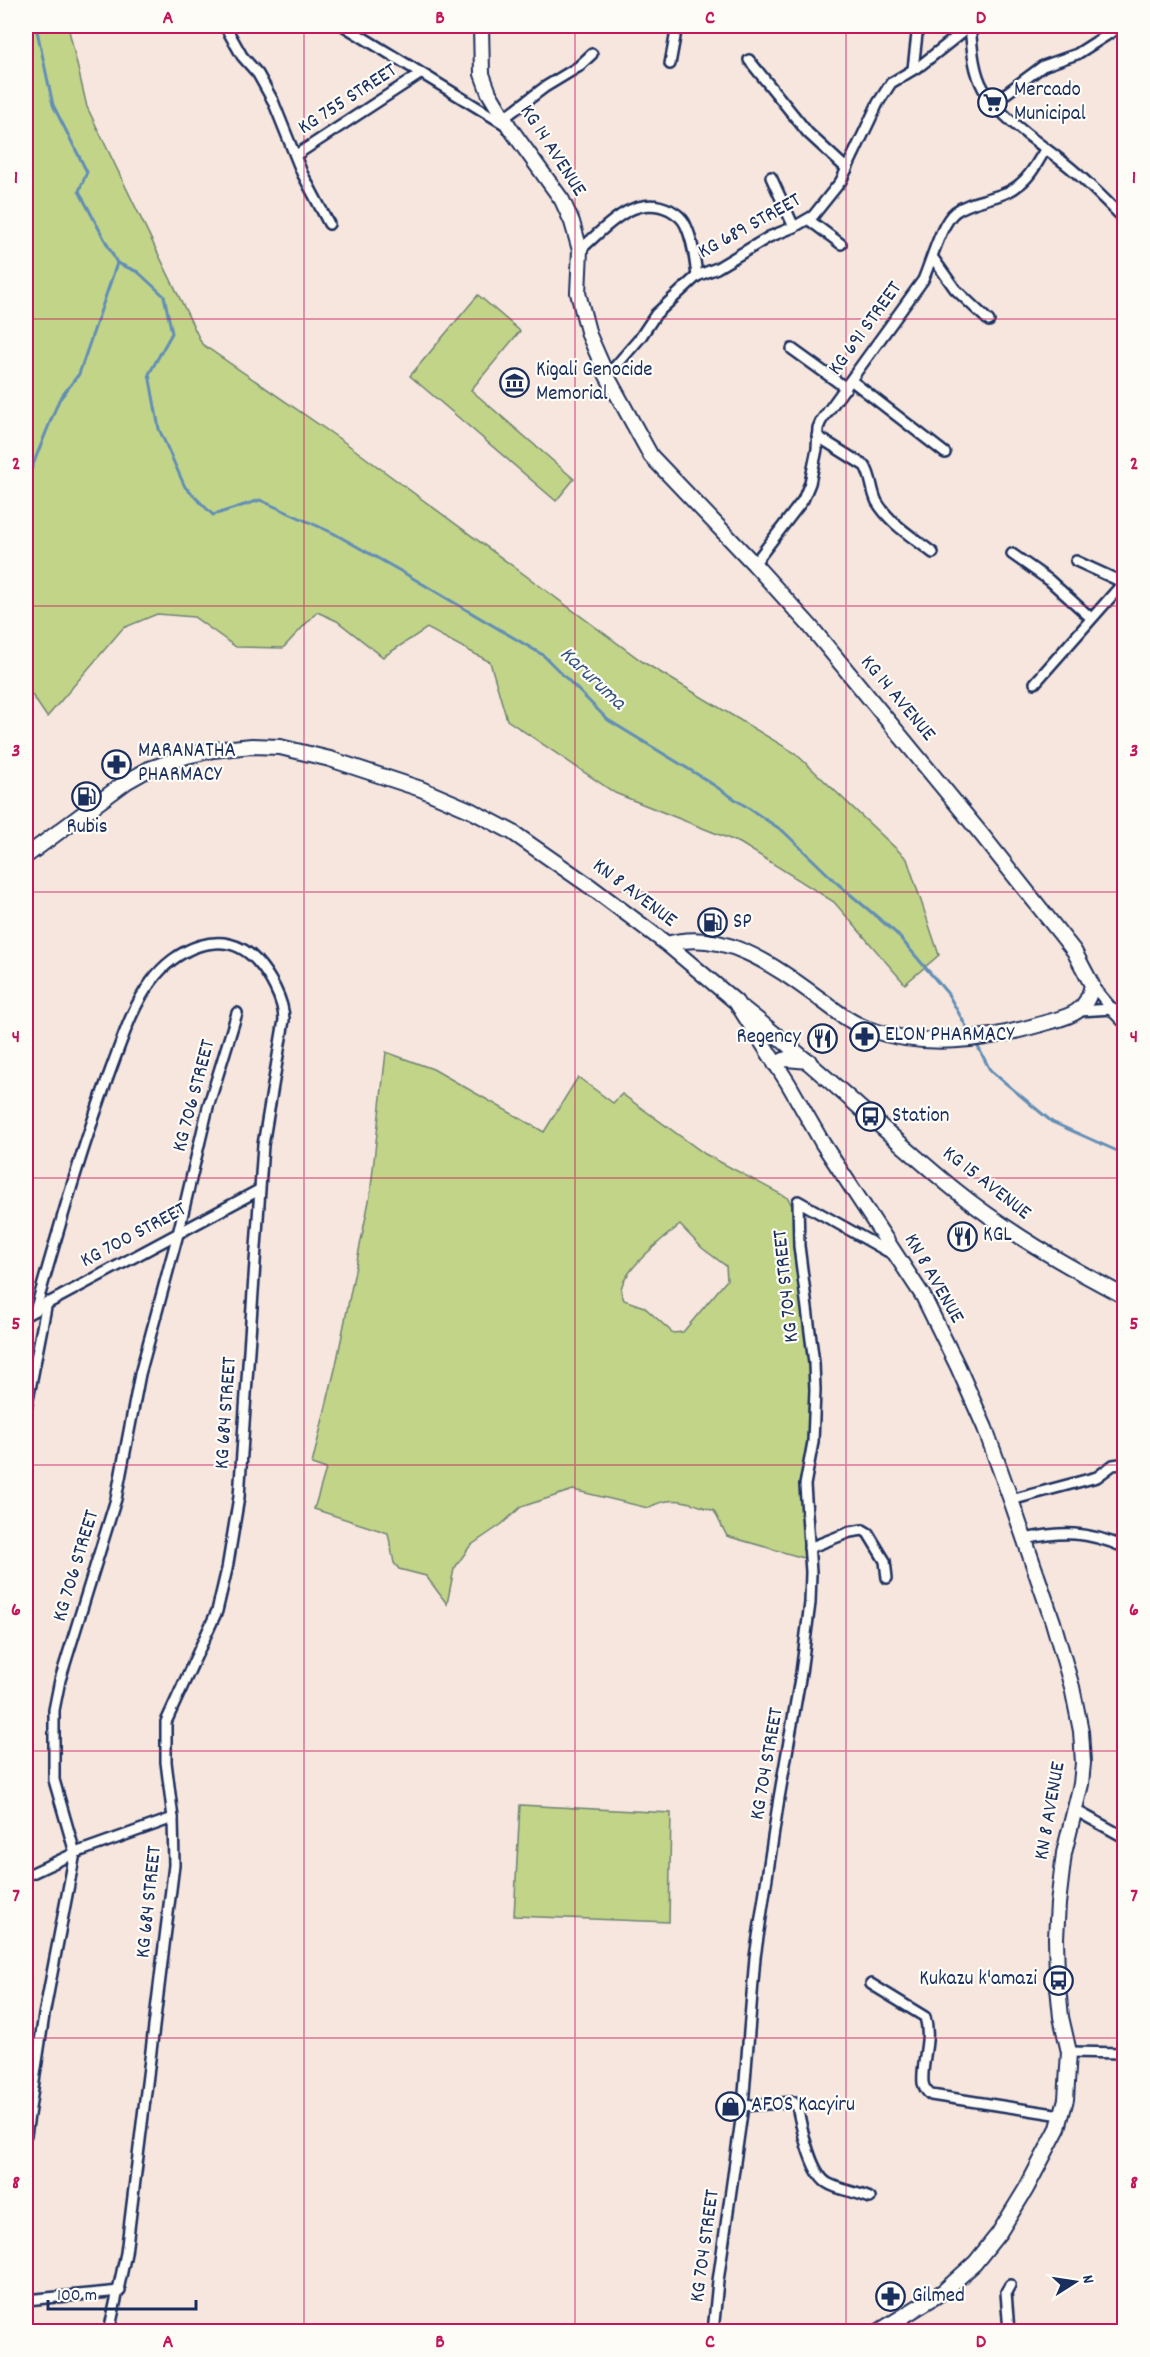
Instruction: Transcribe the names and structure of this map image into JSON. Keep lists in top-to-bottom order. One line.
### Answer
{"streets":{"main road":["KG 14 AVENUE","KN 8 AVENUE","KG 15 AVENUE"],"street":["KG 755 STREET","KG 689 STREET","KG 691 STREET","KG 706 STREET","KG 700 STREET","KG 704 STREET","KG 684 STREET"]},"crossings":[["KG 14 AVENUE","KG 689 STREET"],["KG 14 AVENUE","KG 691 STREET"],["KN 8 AVENUE","KG 15 AVENUE"],["KN 8 AVENUE","KG 704 STREET"],["KG 706 STREET","KG 700 STREET"],["KG 700 STREET","KG 684 STREET"]],"water":["Karuruma"],"places":{"supermarket":["Mercado Municipal"],"museum":["Kigali Genocide Memorial"],"pharmacy":["MARANATHA PHARMACY","ELON PHARMACY","Gilmed"],"fuel station":["Rubis","SP"],"restaurant":["Regency","KGL"],"bus stop":["Station","Kukazu k'amazi"],"shop":["AFOS Kacyiru"]},"scale_bar":"100 m","north":"right","grid":{"columns":["A","B","C","D"],"rows":["1","2","3","4","5","6","7","8"]}}
